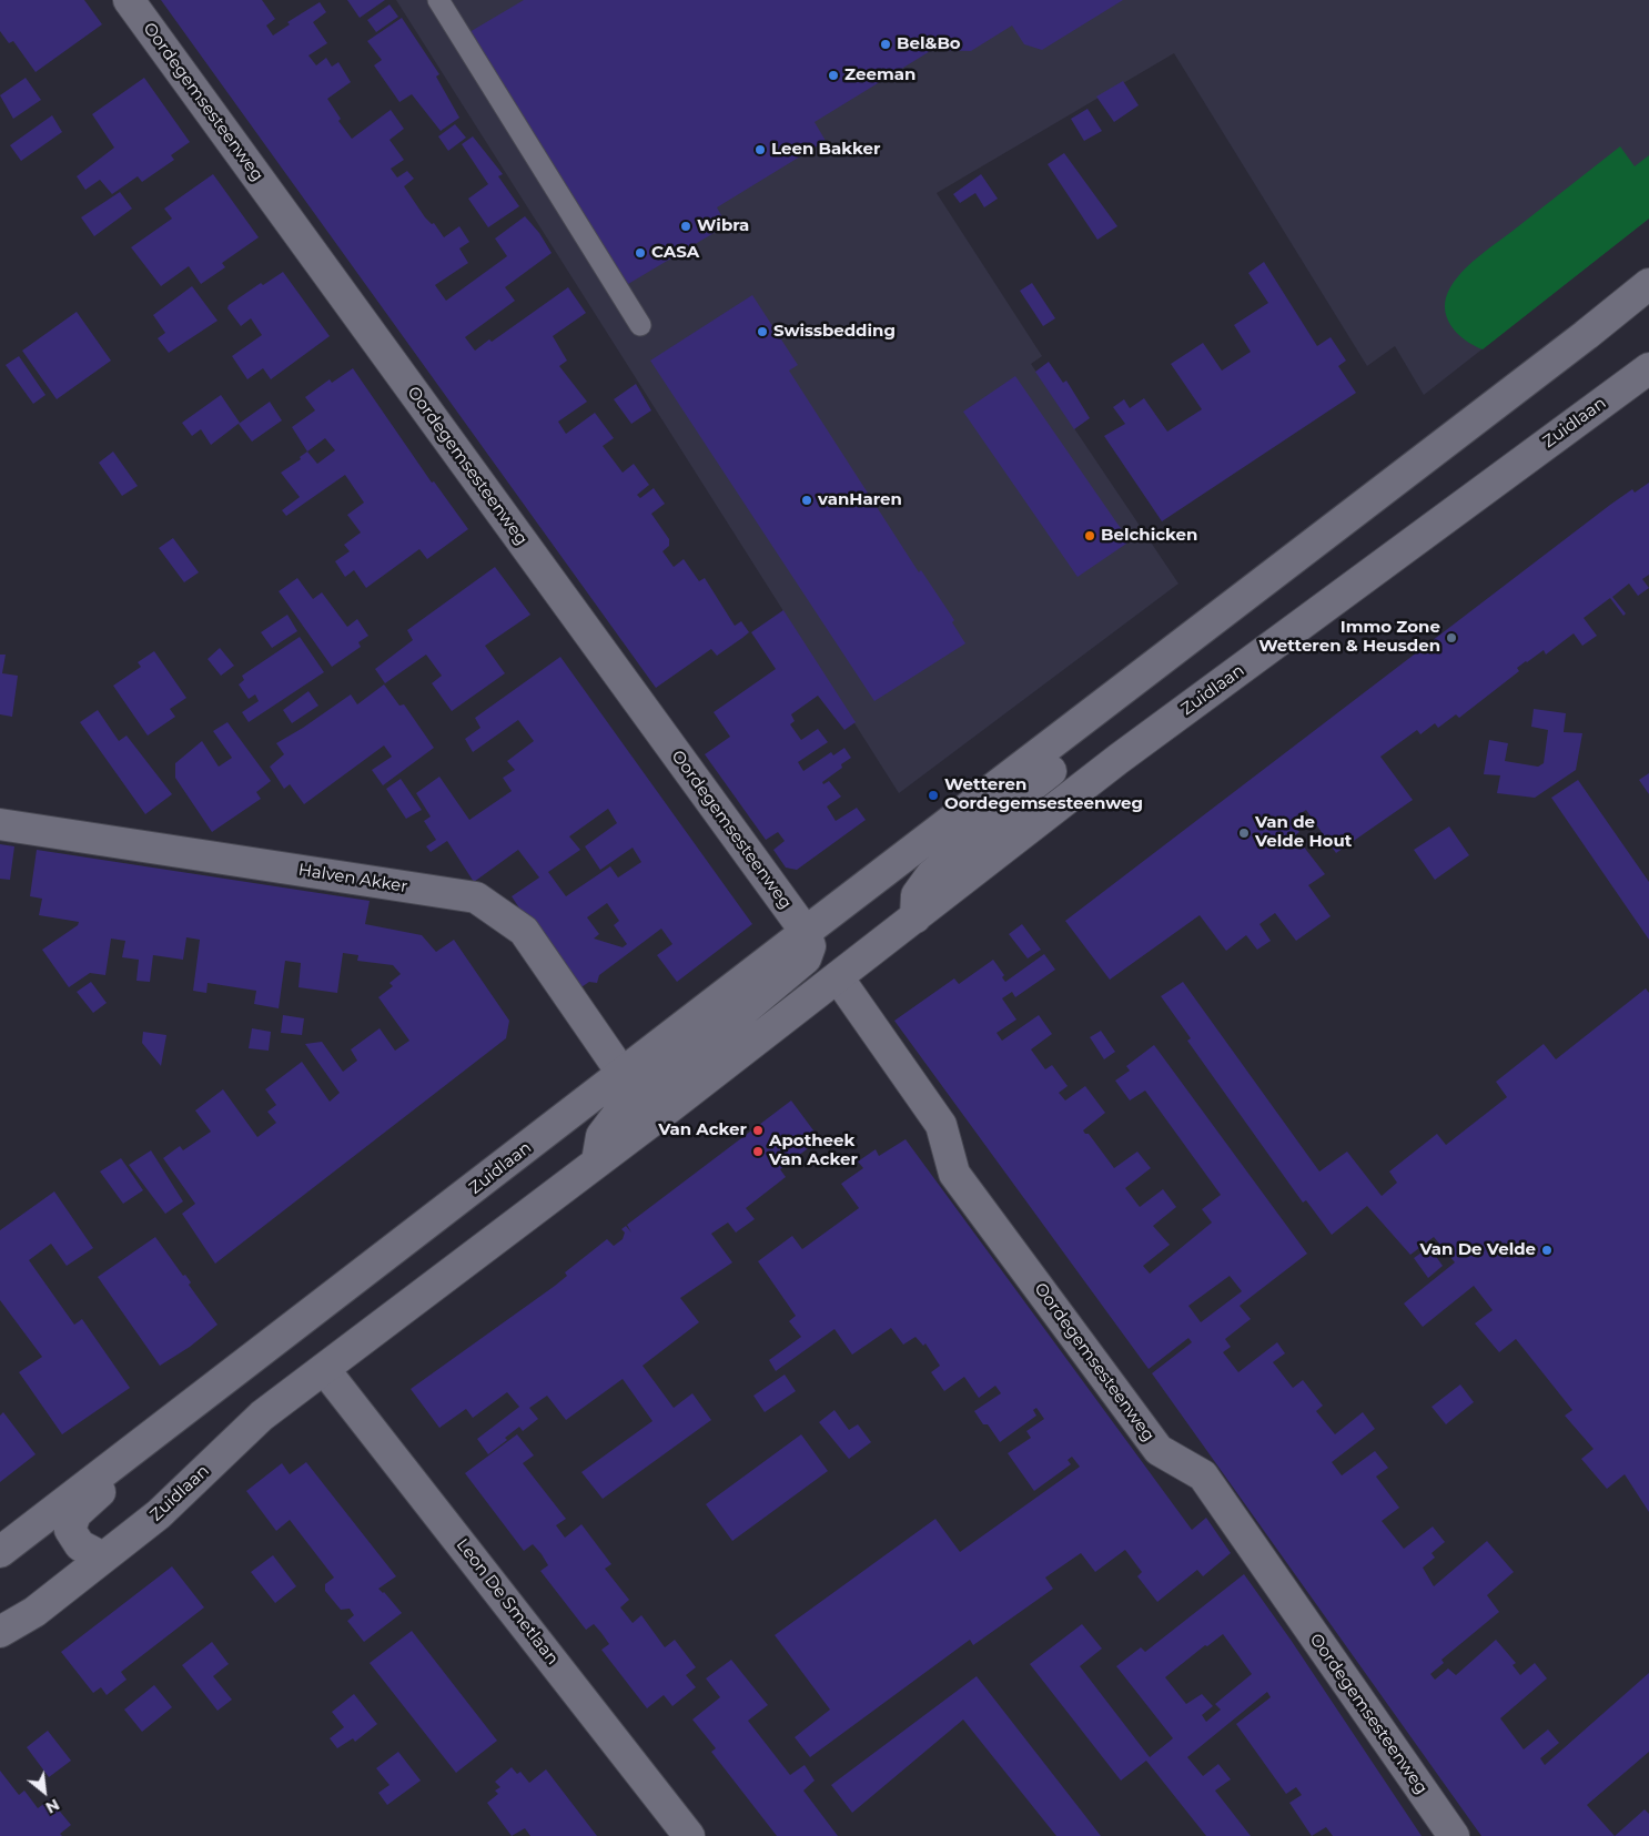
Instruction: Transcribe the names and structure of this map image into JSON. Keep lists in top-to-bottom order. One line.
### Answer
{"streets":{"main road":["Oordegemsesteenweg","Zuidlaan","Halven Akker","Leon De Smetlaan"]},"crossings":[["Oordegemsesteenweg","Zuidlaan"],["Zuidlaan","Halven Akker"],["Zuidlaan","Leon De Smetlaan"]],"places":["Bel&Bo","Zeeman","Leen Bakker","Wibra","CASA","Swissbedding","vanHaren","Belchicken","Immo Zone Wetteren & Heusden","Wetteren Oordegemsesteenweg","Van de Velde Hout","Van Acker","Apotheek Van Acker","Van De Velde"],"north":"bottom right"}
